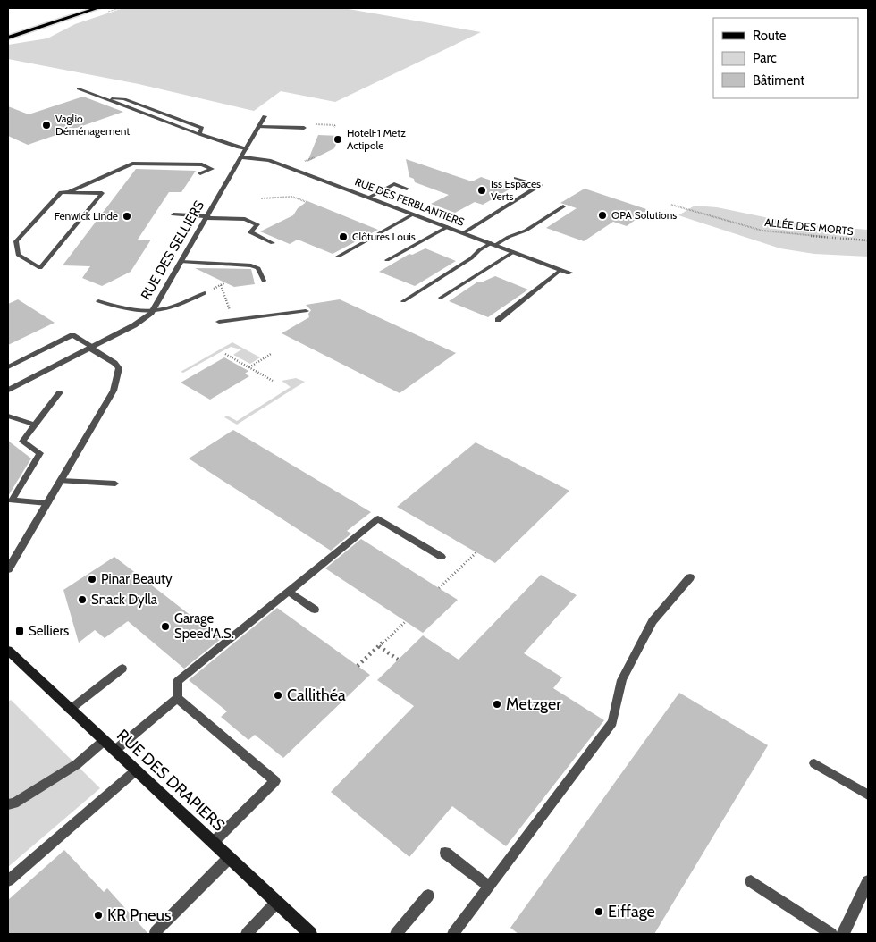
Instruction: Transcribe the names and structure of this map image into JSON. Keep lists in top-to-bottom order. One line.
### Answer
{"streets":{"street":["RUE DES FERBLANTIERS","RUE DES SELLIERS","RUE DES DRAPIERS"],"path":["ALLÉE DES MORTS"]},"crossings":[["RUE DES FERBLANTIERS","RUE DES SELLIERS"]],"places":{"other":["Vaglio Déménagement","HotelF1 Metz Actipole","Iss Espaces Verts","OPA Solutions","Fenwick Linde","Clôtures Louis","Pinar Beauty","Snack Dylla","Garage Speed'A.S.","Callithéa","Metzger","Eiffage","KR Pneus"],"transit":["Selliers"]},"legend":["Route","Parc","Bâtiment"]}
